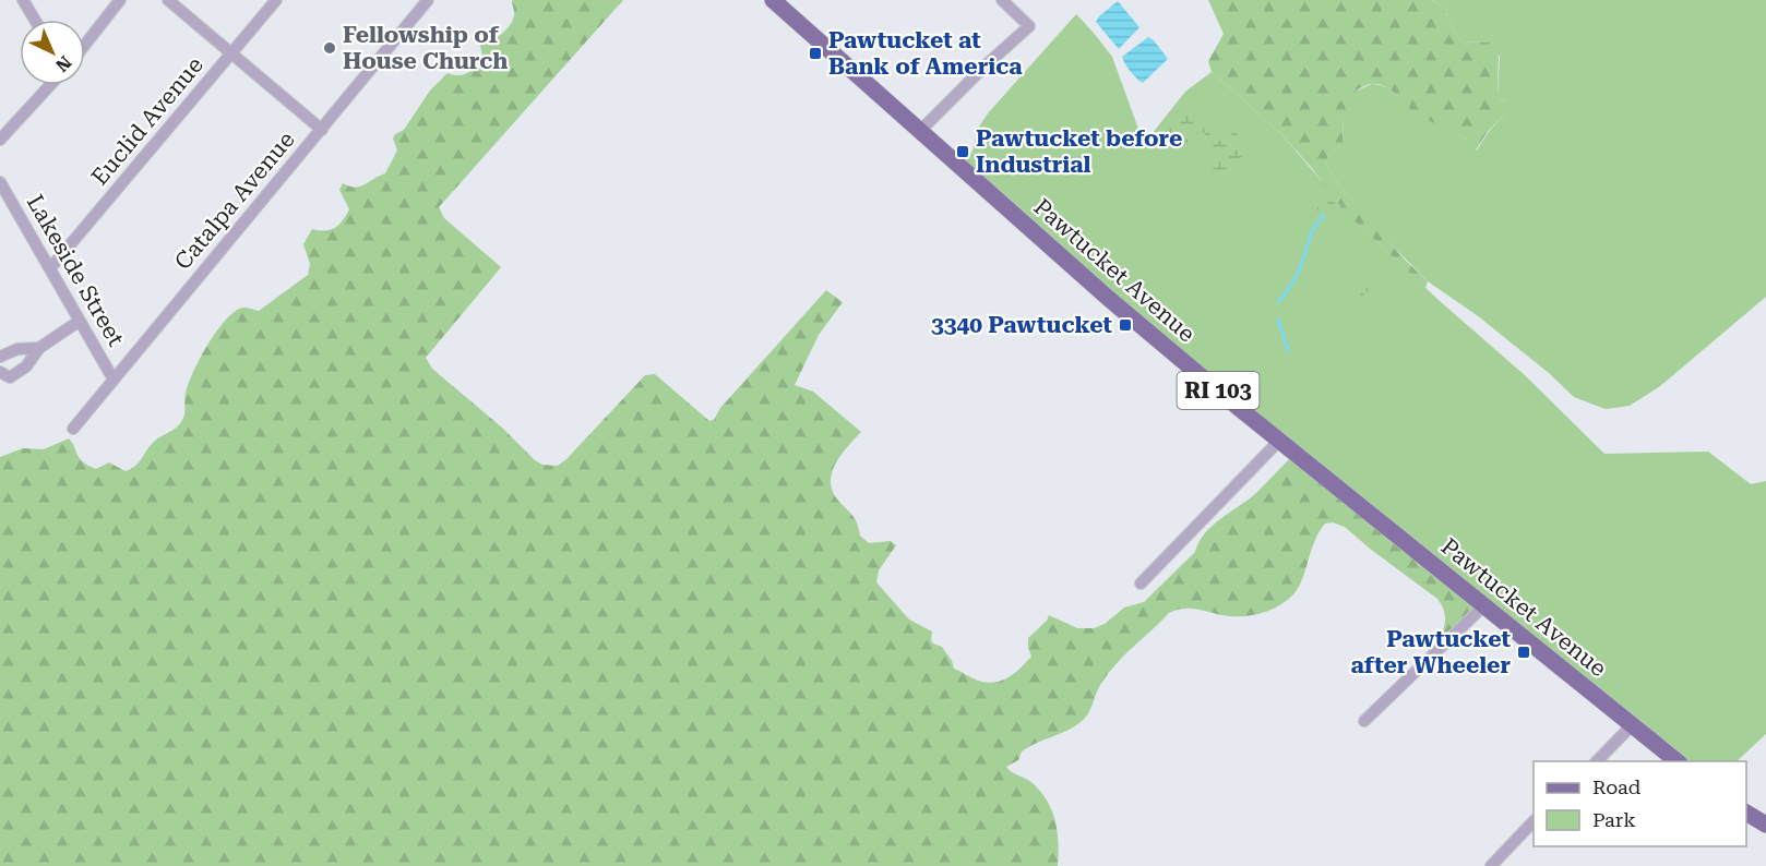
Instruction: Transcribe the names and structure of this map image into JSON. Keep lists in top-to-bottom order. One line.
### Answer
{"streets":{"main road":["Pawtucket Avenue","RI 103"],"street":["Euclid Avenue","Catalpa Avenue","Lakeside Street"]},"crossings":[["Euclid Avenue","Lakeside Street"],["Catalpa Avenue","Lakeside Street"]],"places":{"other":["Fellowship of House Church"],"transit":["Pawtucket at Bank of America","Pawtucket before Industrial","3340 Pawtucket","Pawtucket after Wheeler"]},"legend":["Road","Park"],"north":"bottom right"}
